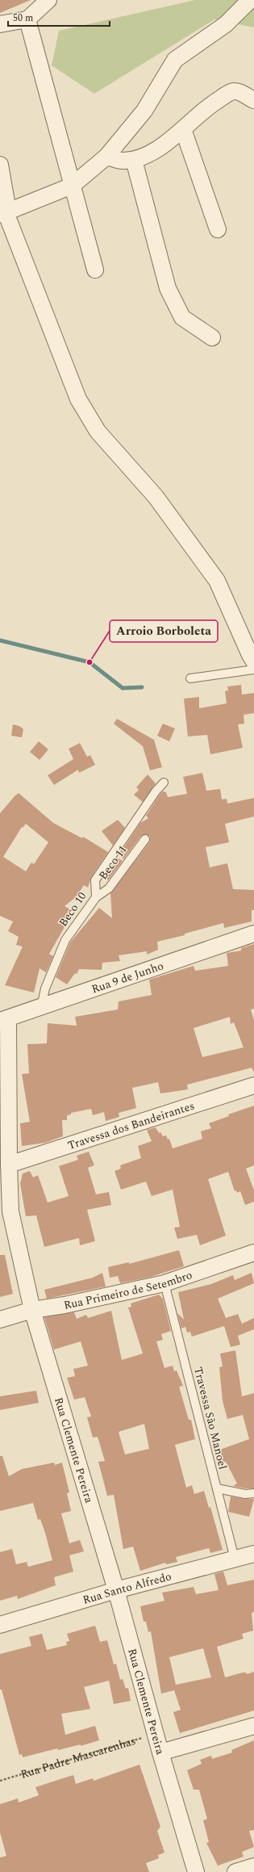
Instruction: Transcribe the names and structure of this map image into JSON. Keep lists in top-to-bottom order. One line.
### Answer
{"streets":{"street":["Rua 9 de Junho","Travessa dos Bandeirantes","Rua Primeiro de Setembro","Rua Clemente Pereira","Rua Santo Alfredo"],"lane":["Beco 11","Beco 10","Travessa São Manoel"],"path":["Rua Padre Mascarenhas"]},"crossings":[["Beco 11","Beco 10"],["Beco 10","Rua 9 de Junho"],["Rua 9 de Junho","Rua Clemente Pereira"],["Travessa dos Bandeirantes","Rua Clemente Pereira"],["Rua Primeiro de Setembro","Travessa São Manoel"],["Rua Primeiro de Setembro","Rua Clemente Pereira"],["Travessa São Manoel","Rua Santo Alfredo"],["Rua Clemente Pereira","Rua Santo Alfredo"],["Rua Clemente Pereira","Rua Padre Mascarenhas"]],"places":["Arroio Borboleta"],"scale_bar":"50 m"}
